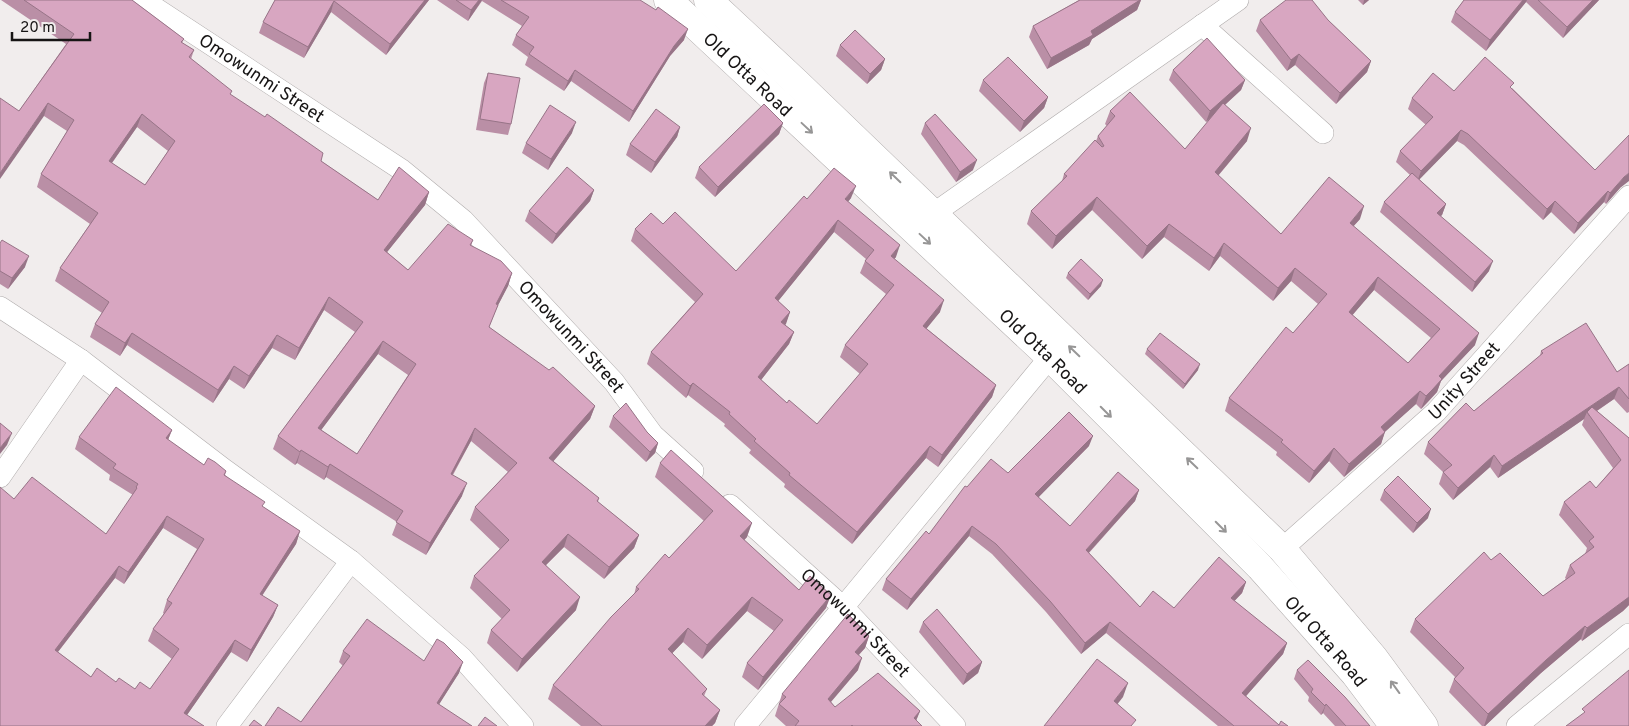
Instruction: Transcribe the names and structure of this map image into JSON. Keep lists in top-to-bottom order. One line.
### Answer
{"streets":{"street":["Old Otta Road","Omowunmi Street","Unity Street"]},"crossings":[["Old Otta Road","Unity Street"]],"scale_bar":"20 m"}
